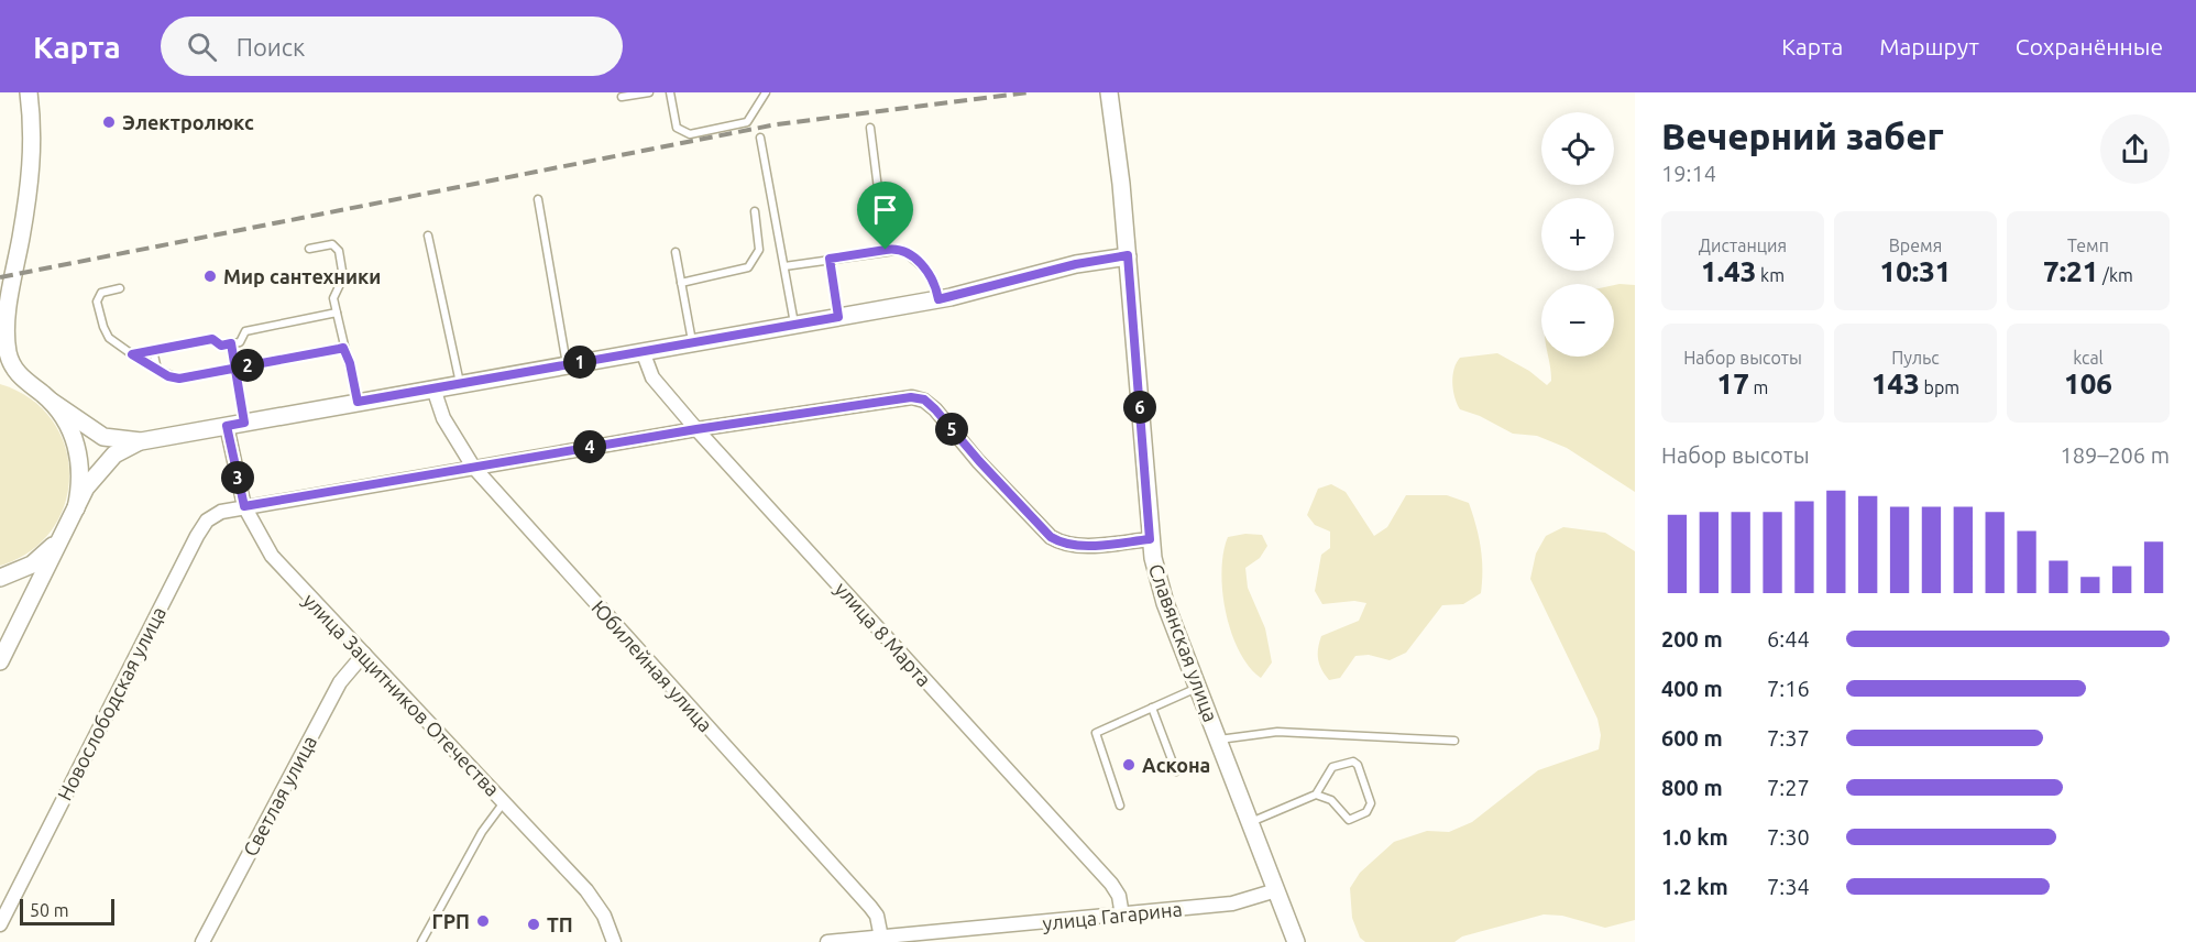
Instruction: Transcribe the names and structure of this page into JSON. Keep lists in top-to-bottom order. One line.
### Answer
{"streets":{"street":["улица 8 Марта","Славянская улица","Юбилейная улица","улица Защитников Отечества","Новослободская улица","Светлая улица","улица Гагарина"]},"crossings":[["улица 8 Марта","Новослободская улица"],["улица 8 Марта","улица Гагарина"],["Славянская улица","Новослободская улица"],["Славянская улица","улица Гагарина"],["Юбилейная улица","Новослободская улица"],["Юбилейная улица","улица Гагарина"],["улица Защитников Отечества","Новослободская улица"],["улица Защитников Отечества","Светлая улица"]],"places":["Электролюкс","Мир сантехники","Аскона","ГРП","ТП"],"scale_bar":"50 m","page":{"header":"Карта","search":"Поиск","nav":["Карта","Маршрут","Сохранённые"],"heading":["Вечерний забег","19:14"],"map_buttons":["+","−"],"stats":[["Дистанция","1.43 km"],["Время","10:31"],["Темп","7:21 /km"],["Набор высоты","17 m"],["Пульс","143 bpm"],["kcal","106"]],"pins":["1","2","6","5","4","3"],"chart":["Набор высоты","189–206 m"],"list":[{"name":"200 m","note":"6:44"},{"name":"400 m","note":"7:16"},{"name":"600 m","note":"7:37"},{"name":"800 m","note":"7:27"},{"name":"1.0 km","note":"7:30"},{"name":"1.2 km","note":"7:34"}],"scale":"50 m"}}
